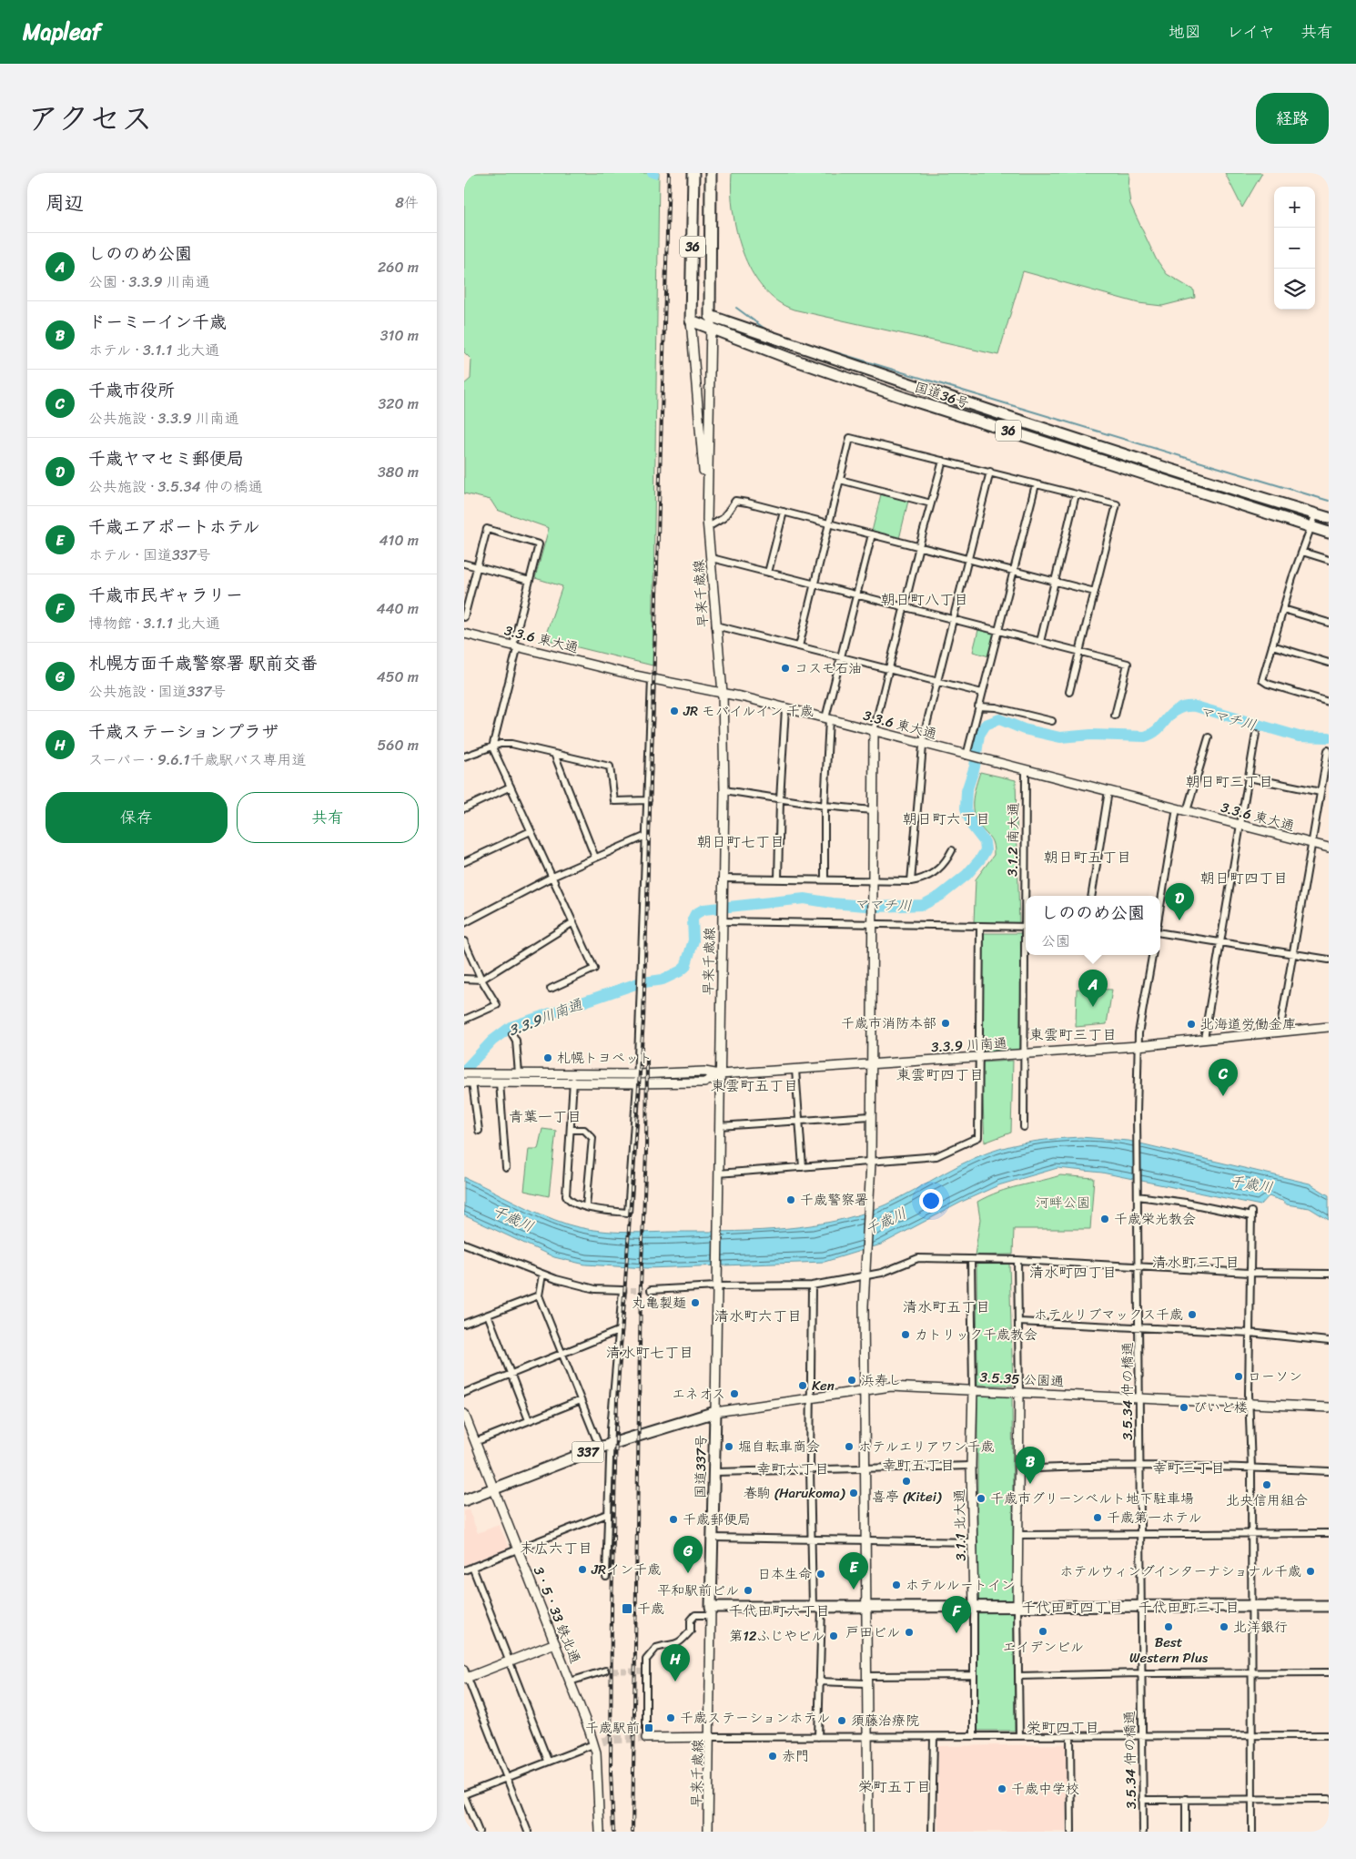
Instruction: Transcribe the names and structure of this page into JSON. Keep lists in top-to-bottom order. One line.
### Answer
{"streets":{"highway":["36","国道36号","337","国道337号"],"street":["早来千歳線","3.3.6 東大通","3.1.2 南大通","3.3.9 川南通","3.5.35 公園通","3.5.34 仲の橋通","3.1.1 北大通","3・5・33 鉄北通"]},"crossings":[["36","国道36号"],["36","早来千歳線"],["国道36号","早来千歳線"],["早来千歳線","3.3.6 東大通"],["早来千歳線","3.3.9 川南通"],["早来千歳線","3.5.35 公園通"],["早来千歳線","国道337号"],["3.3.6 東大通","3.1.2 南大通"],["3.1.2 南大通","3.3.9 川南通"],["3.3.9 川南通","3.5.34 仲の橋通"],["3.5.35 公園通","3.5.34 仲の橋通"],["3.5.35 公園通","国道337号"],["3.5.35 公園通","3.1.1 北大通"],["国道337号","3・5・33 鉄北通"]],"districts":["朝日町八丁目","朝日町三丁目","朝日町六丁目","朝日町七丁目","朝日町五丁目","朝日町四丁目","東雲町三丁目","東雲町四丁目","東雲町五丁目","青葉一丁目","清水町三丁目","清水町四丁目","清水町五丁目","清水町六丁目","清水町七丁目","幸町五丁目","幸町三丁目","幸町六丁目","末広六丁目","千代田町四丁目","千代田町三丁目","千代田町六丁目","栄町四丁目","栄町五丁目"],"water":["ママチ川","3.3.9川南通","千歳川"],"parks":["河畔公園"],"places":{"other":["コスモ石油","JR モバイルイン 千歳","千歳市消防本部","北海道労働金庫","札幌トヨペット","千歳警察署","千歳栄光教会","丸亀製麺","ホテルリブマックス千歳","カトリック千歳教会","ローソン","浜寿し","Ken","エネオス","びいど楼","堀自転車商会","ホテルエリアワン千歳","喜亭 (Kitei)","北央信用組合","春駒 (Harukoma)","千歳市グリーンベルト地下駐車場","千歳第一ホテル","千歳郵便局","JRイン千歳","ホテルウィングインターナショナル千歳","日本生命","ホテルルートイン","平和駅前ビル","Best Western Plus","北洋銀行","エイデンビル","戸田ビル","第12ふじやビル","千歳ステーションホテル","須藤治療院","赤門","千歳中学校"],"transit":["千歳","千歳駅前"]},"page":{"header":"Mapleaf","nav":["地図","レイヤ","共有"],"title":"アクセス","buttons":["経路",["保存","共有"]],"heading":["周辺","8件"],"map_buttons":["+","−"],"list":[{"mark":"A","name":"しののめ公園","note":"公園 · 3.3.9 川南通","value":"260 m"},{"mark":"B","name":"ドーミーイン千歳","note":"ホテル · 3.1.1 北大通","value":"310 m"},{"mark":"C","name":"千歳市役所","note":"公共施設 · 3.3.9 川南通","value":"320 m"},{"mark":"D","name":"千歳ヤマセミ郵便局","note":"公共施設 · 3.5.34 仲の橋通","value":"380 m"},{"mark":"E","name":"千歳エアポートホテル","note":"ホテル · 国道337号","value":"410 m"},{"mark":"F","name":"千歳市民ギャラリー","note":"博物館 · 3.1.1 北大通","value":"440 m"},{"mark":"G","name":"札幌方面千歳警察署 駅前交番","note":"公共施設 · 国道337号","value":"450 m"},{"mark":"H","name":"千歳ステーションプラザ","note":"スーパー · 9.6.1千歳駅バス専用道","value":"560 m"}],"pins":["D","A","C","B","G","E","F","H"],"popup":["しののめ公園","公園"]}}
